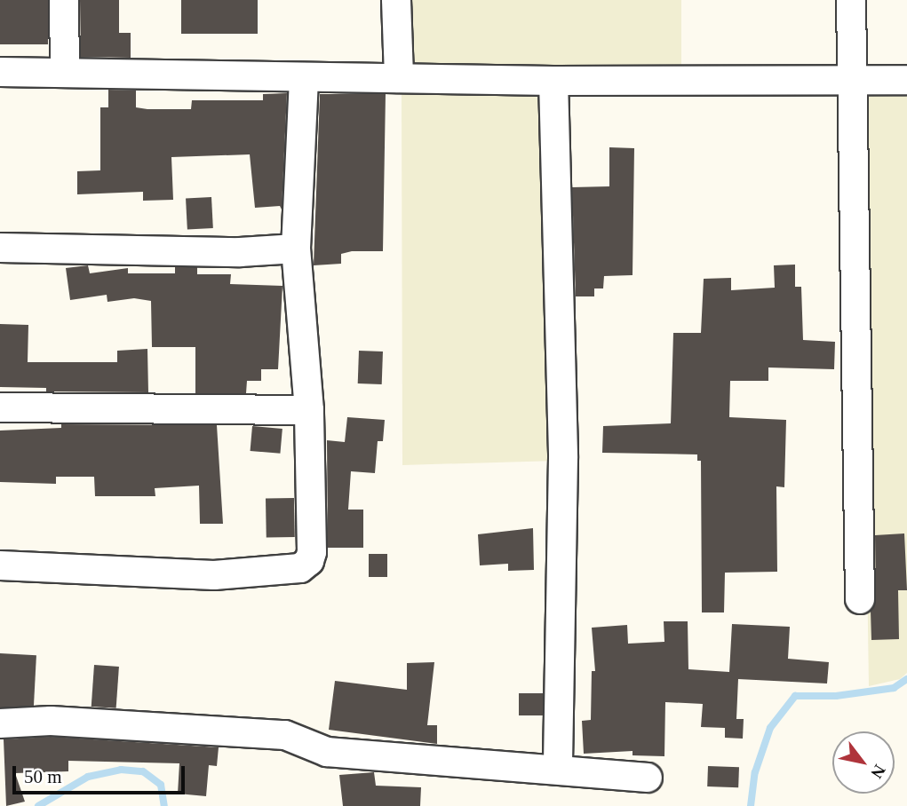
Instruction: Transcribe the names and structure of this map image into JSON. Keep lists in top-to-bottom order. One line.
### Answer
{"scale_bar":"50 m","north":"bottom right"}
